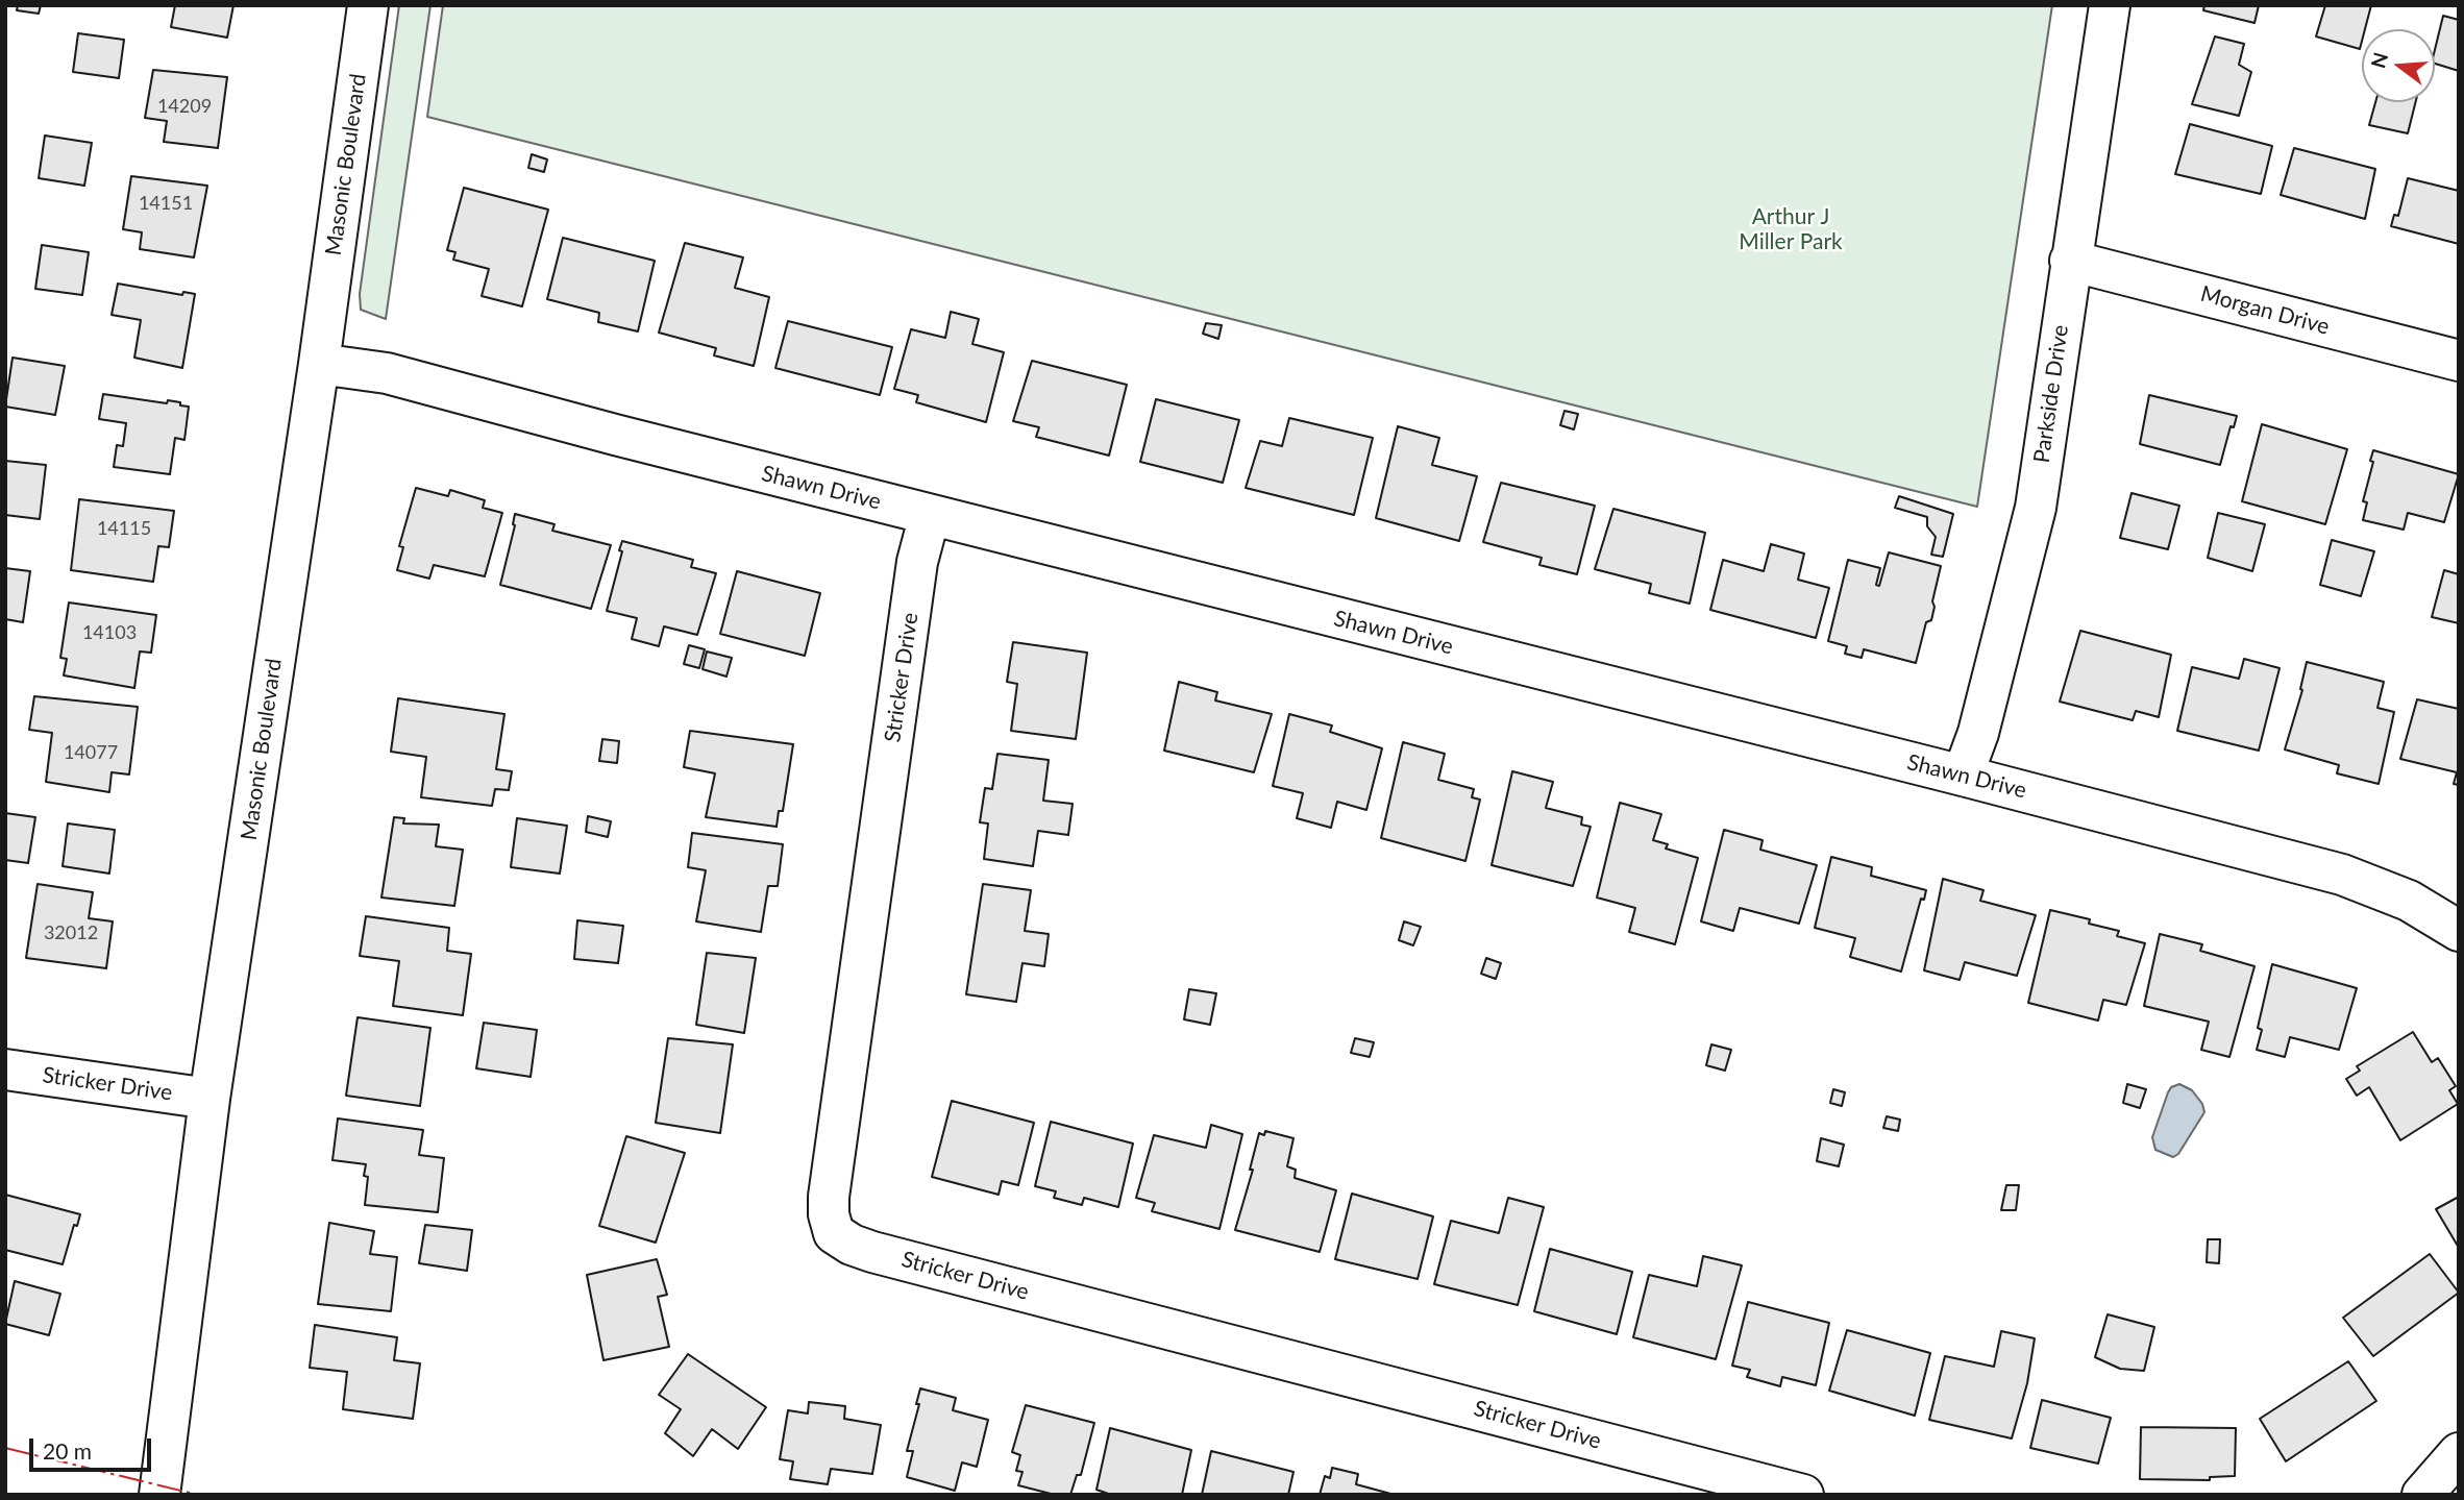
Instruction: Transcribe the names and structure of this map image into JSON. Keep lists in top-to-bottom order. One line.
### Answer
{"streets":{"street":["Masonic Boulevard","Morgan Drive","Parkside Drive","Shawn Drive","Stricker Drive"]},"crossings":[["Masonic Boulevard","Shawn Drive"],["Masonic Boulevard","Stricker Drive"],["Morgan Drive","Parkside Drive"],["Parkside Drive","Shawn Drive"],["Shawn Drive","Stricker Drive"]],"parks":["Arthur J Miller Park"],"house_numbers":["14209","14151","14115","14103","14077","32012"],"scale_bar":"20 m","north":"left"}
